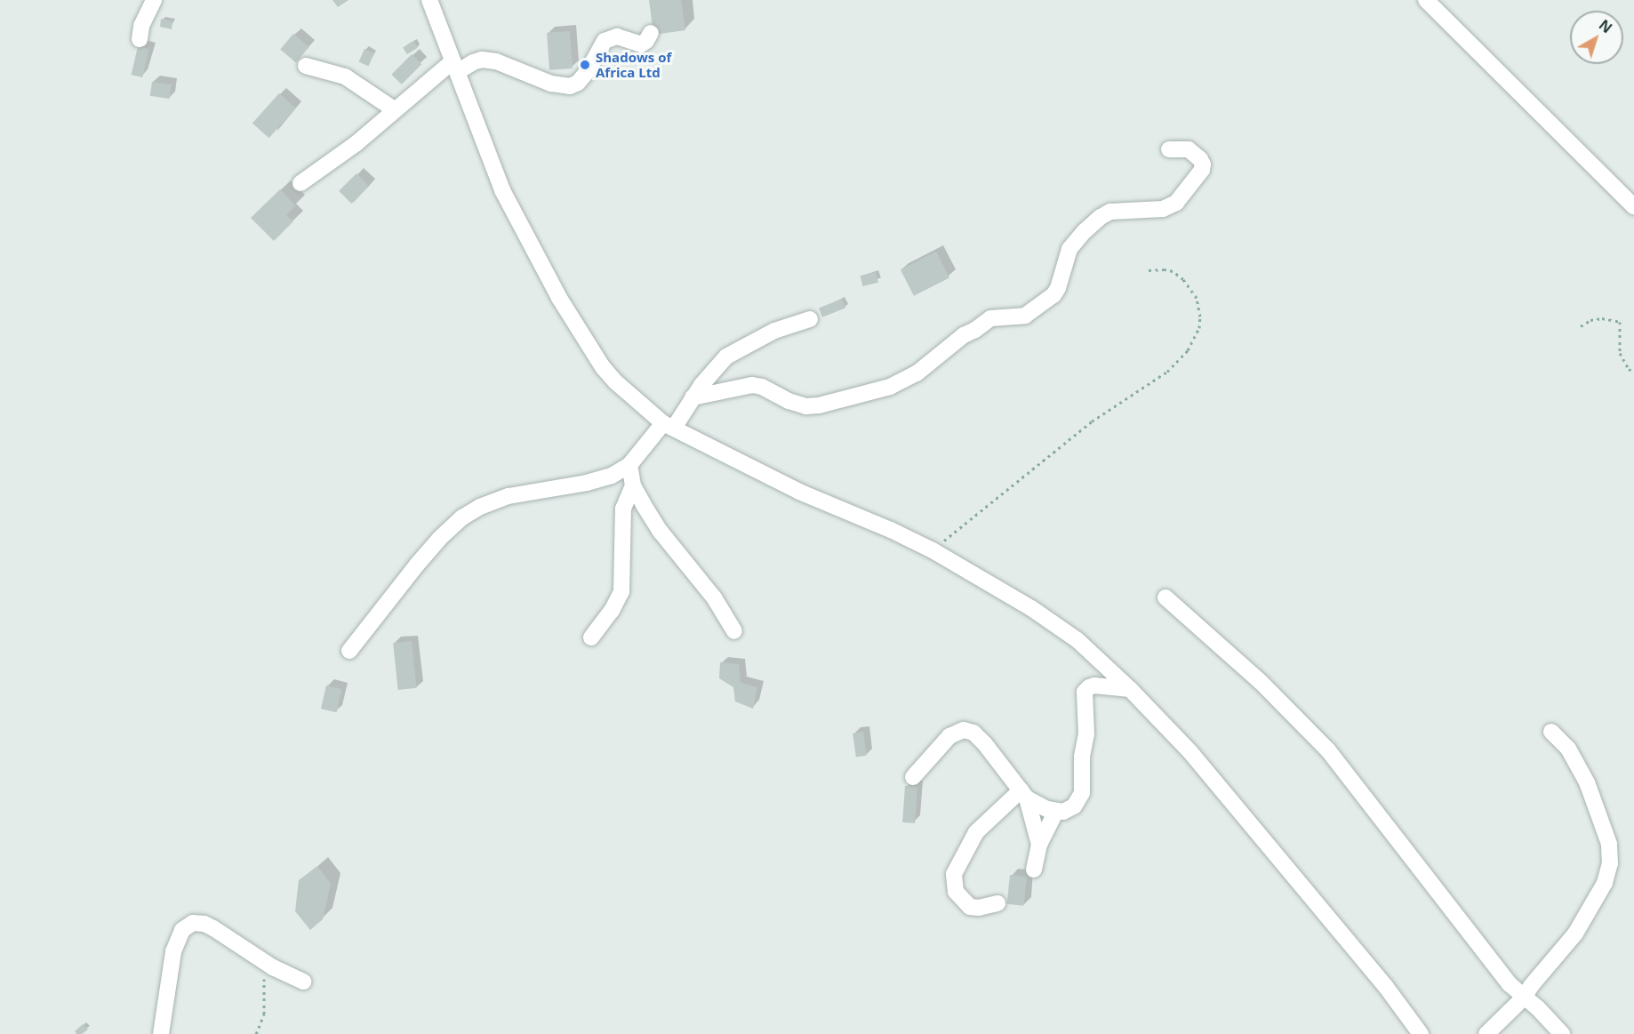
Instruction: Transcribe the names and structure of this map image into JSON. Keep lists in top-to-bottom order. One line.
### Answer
{"places":["Shadows of Africa Ltd"],"north":"top right"}
